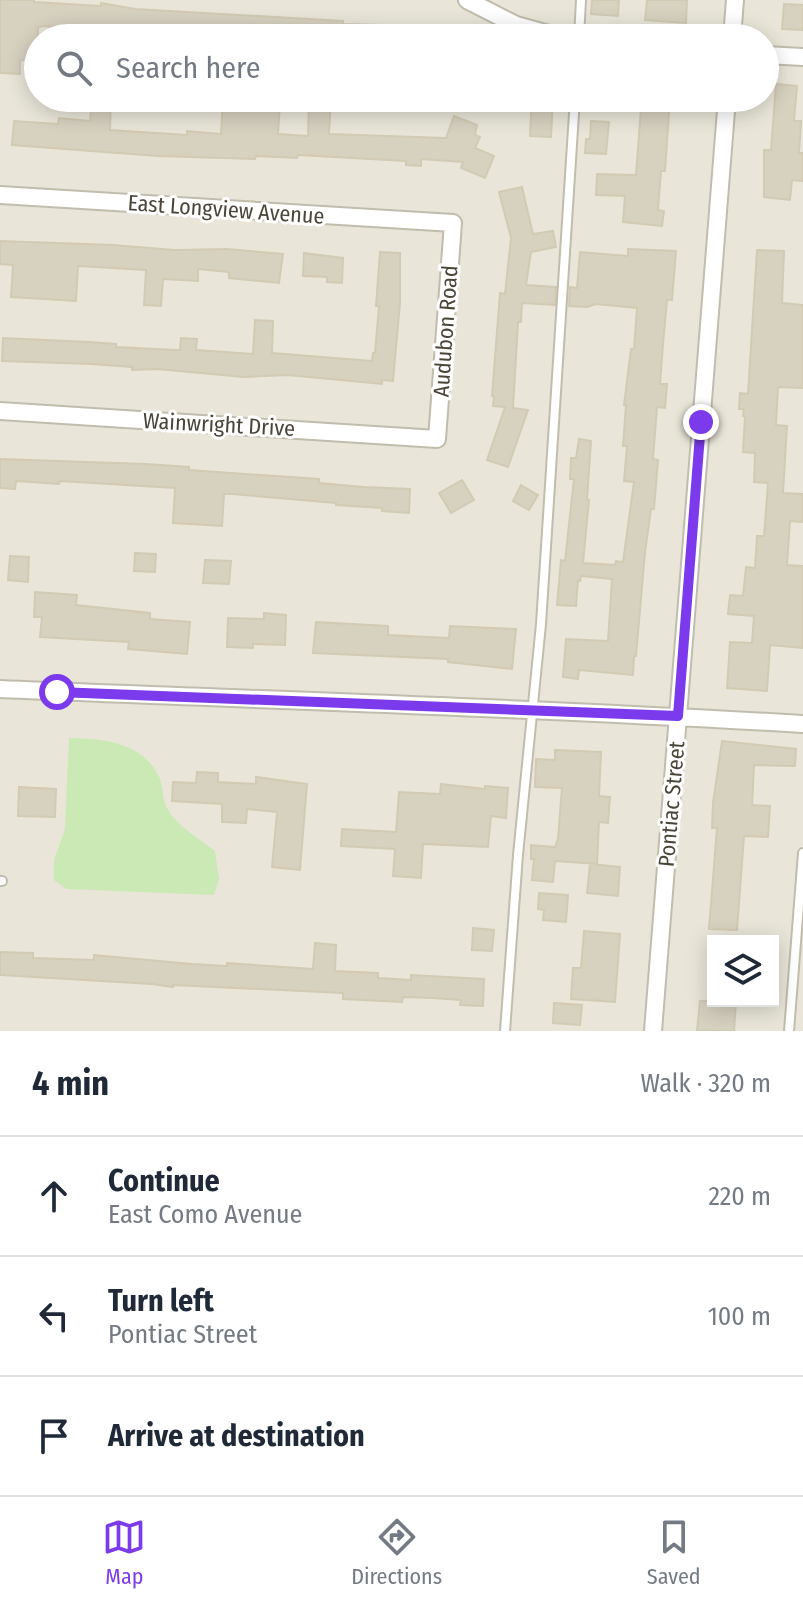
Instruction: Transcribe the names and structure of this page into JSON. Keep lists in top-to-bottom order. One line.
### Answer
{"streets":{"street":["East Longview Avenue","Audubon Road","Wainwright Drive","Pontiac Street"]},"crossings":[["East Longview Avenue","Audubon Road"],["Audubon Road","Wainwright Drive"]],"page":{"search":"Search here","heading":["4 min","Walk · 320 m"],"list":[["Continue","East Como Avenue","220 m"],["Turn left","Pontiac Street","100 m"],"Arrive at destination"],"nav":["Map","Directions","Saved"]}}
